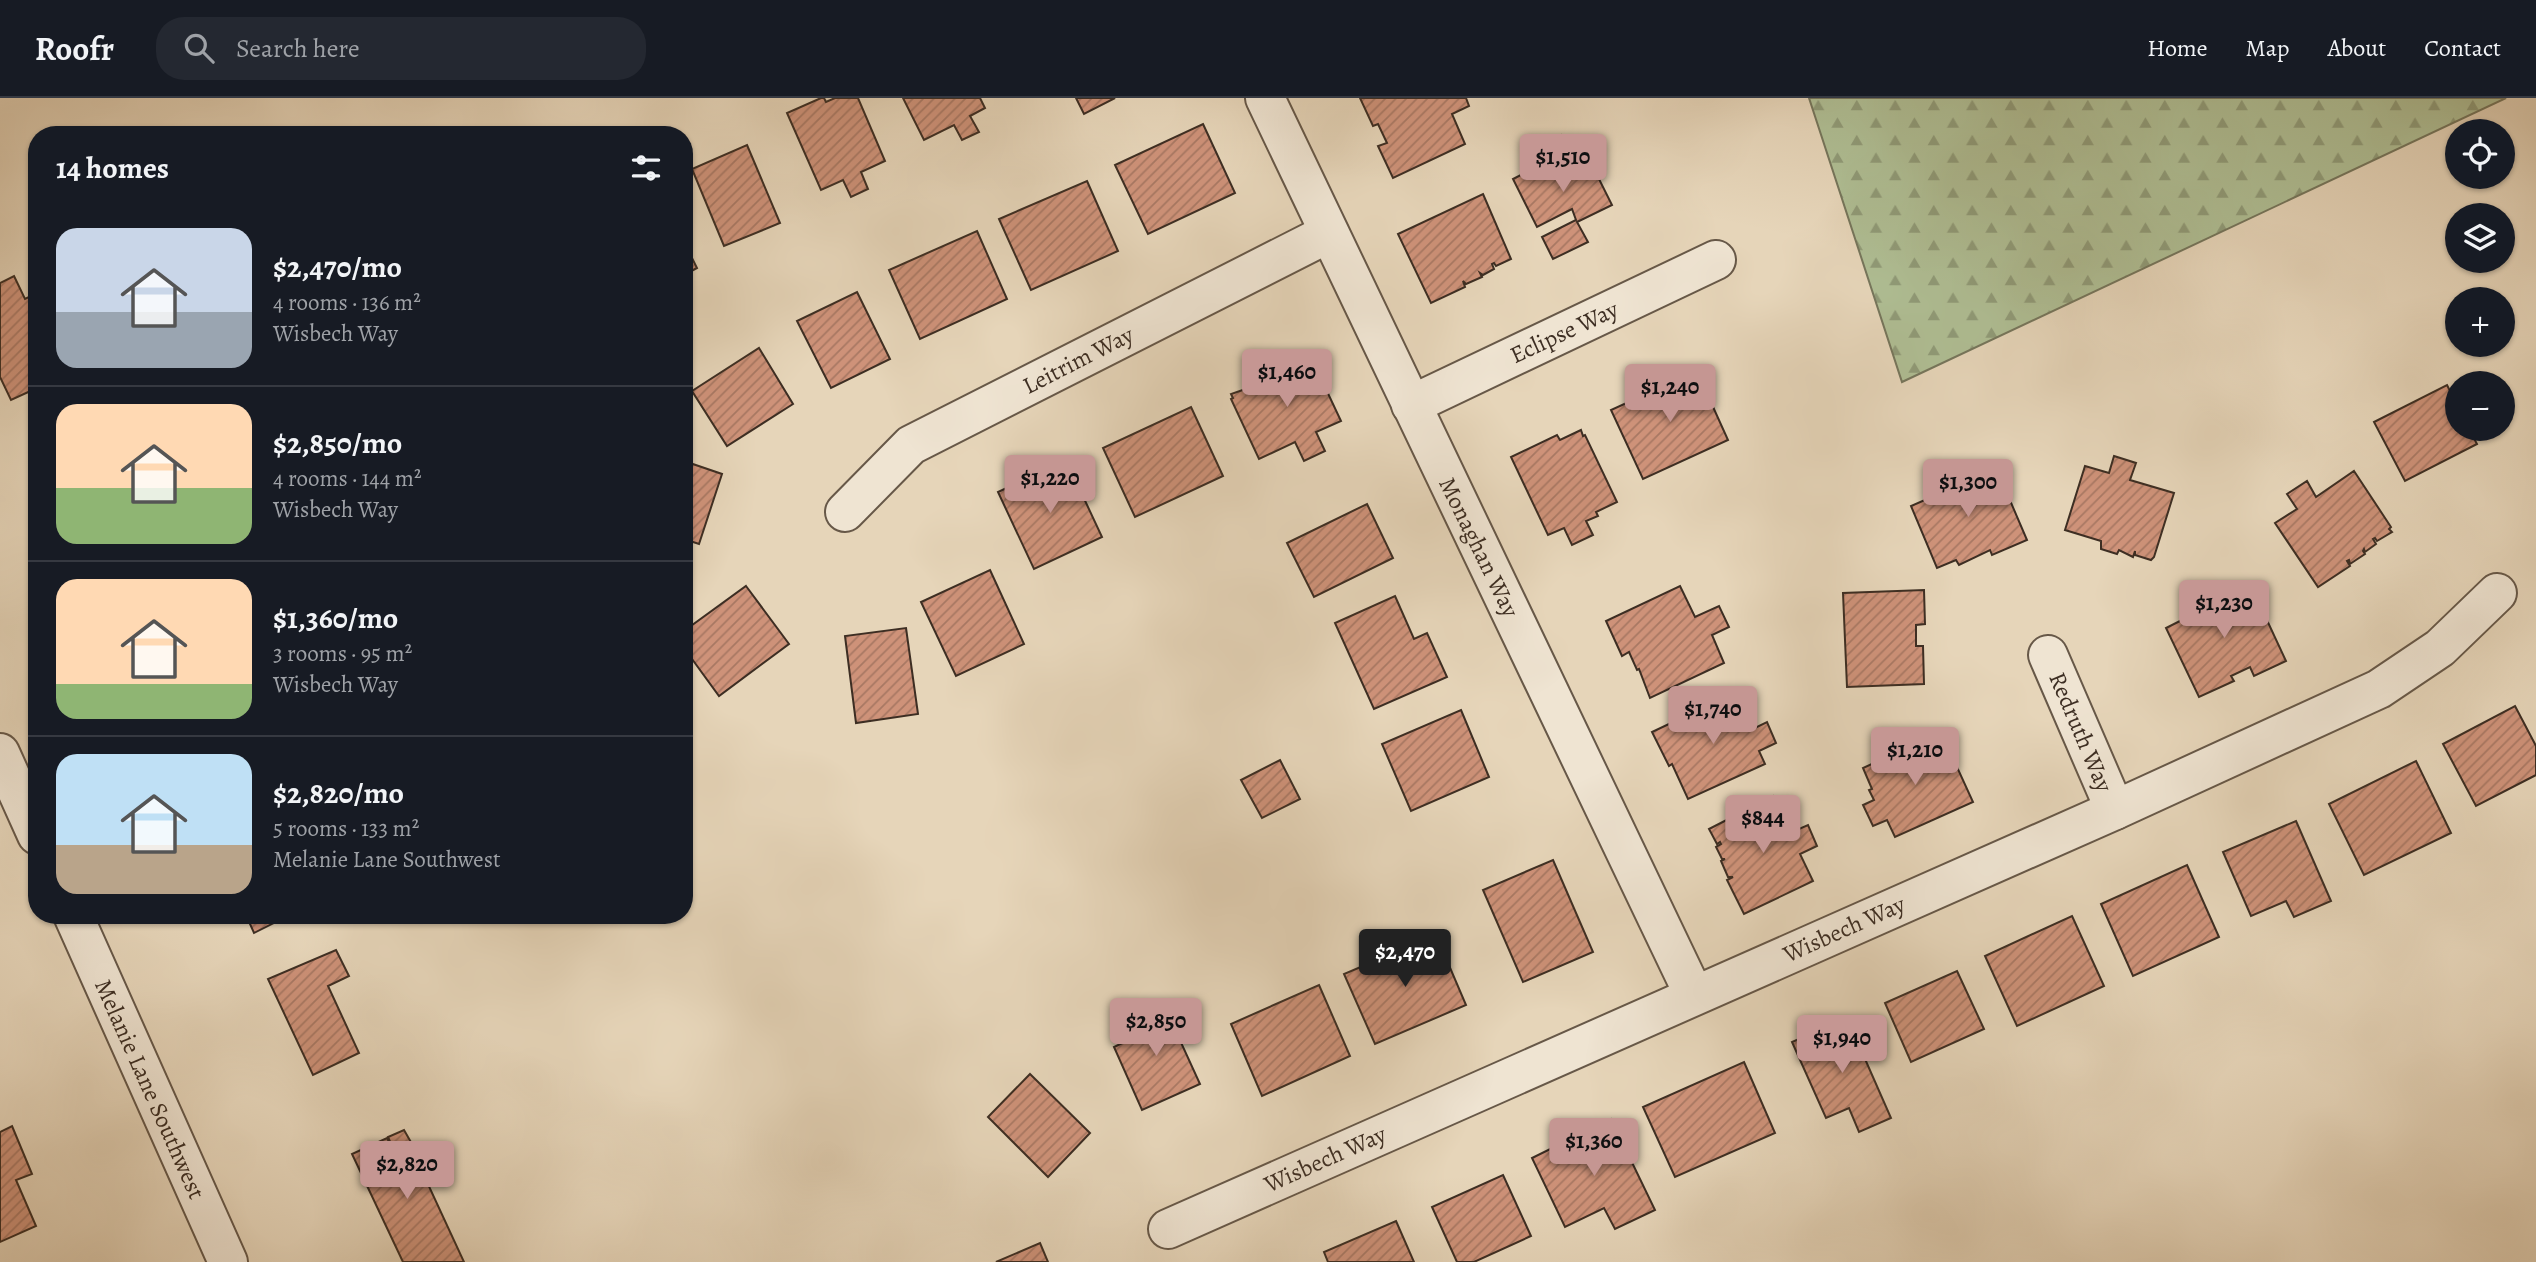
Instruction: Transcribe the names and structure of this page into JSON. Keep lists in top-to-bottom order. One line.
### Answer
{"streets":{"street":["Eclipse Way","Leitrim Way","Monaghan Way","Redruth Way","Wisbech Way","Melanie Lane Southwest"]},"crossings":[["Eclipse Way","Monaghan Way"],["Leitrim Way","Monaghan Way"],["Monaghan Way","Wisbech Way"],["Redruth Way","Wisbech Way"]],"page":{"header":"Roofr","search":"Search here","nav":["Home","Map","About","Contact"],"map_buttons":["+","−"],"heading":"14 homes","price":["$1,510","$1,460","$1,240","$1,220","$1,300","$1,230","$1,740","$1,210","$844","$2,470","$2,850","$1,940","$1,360","$2,820"],"list":[{"name":"$2,470/mo","note":"4 rooms · 136 m² · Wisbech Way"},{"name":"$2,850/mo","note":"4 rooms · 144 m² · Wisbech Way"},{"name":"$1,360/mo","note":"3 rooms · 95 m² · Wisbech Way"},{"name":"$2,820/mo","note":"5 rooms · 133 m² · Melanie Lane Southwest"}]}}
